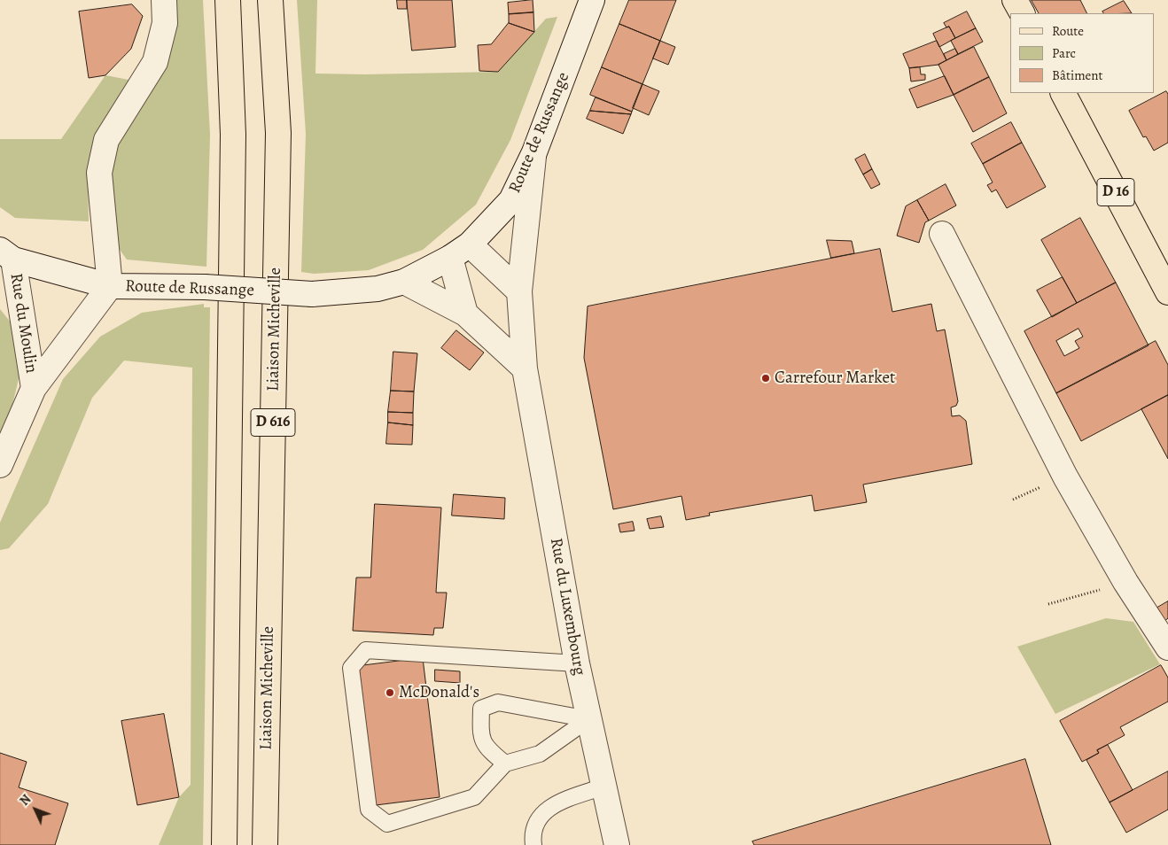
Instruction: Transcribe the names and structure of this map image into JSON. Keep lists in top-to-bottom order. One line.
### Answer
{"streets":{"main road":["D 16","Liaison Micheville","D 616"],"street":["Route de Russange","Rue du Moulin","Rue du Luxembourg"]},"crossings":[["Route de Russange","Rue du Moulin"],["Route de Russange","Rue du Luxembourg"]],"places":["Carrefour Market","McDonald's"],"legend":["Route","Parc","Bâtiment"],"north":"top left"}
